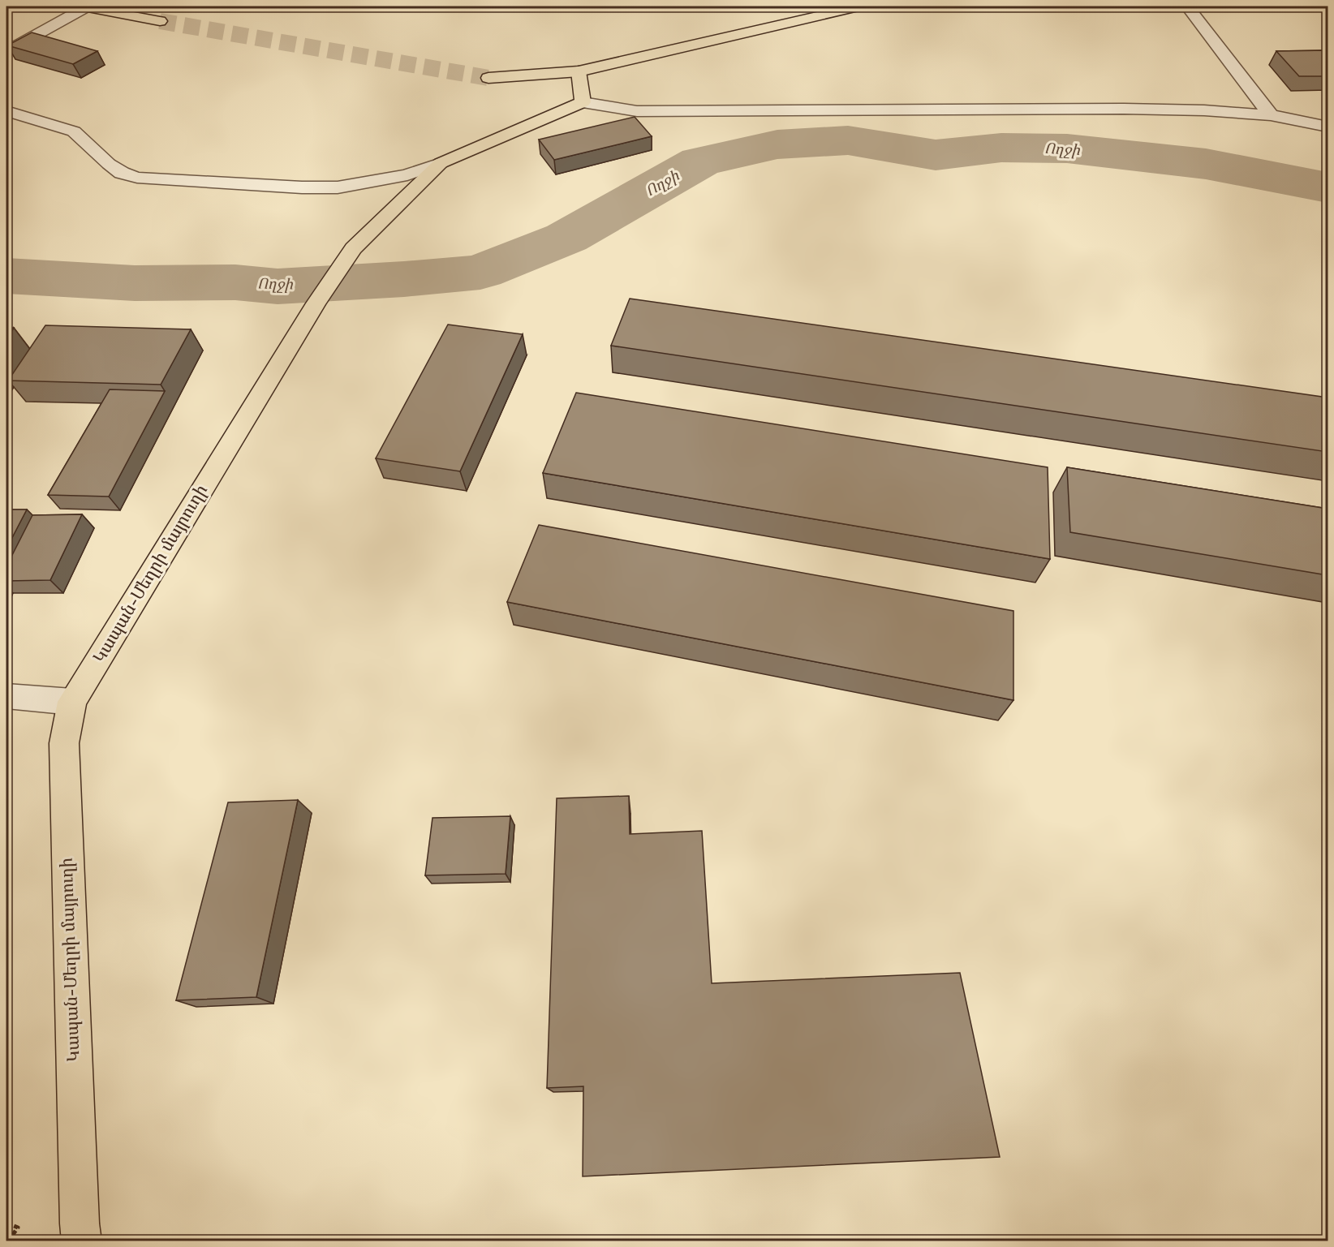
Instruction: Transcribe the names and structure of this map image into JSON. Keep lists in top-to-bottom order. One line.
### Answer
{"streets":{"main road":["Կապան-Մեղրի մայրուղի"]},"water":["Ողջի"]}
